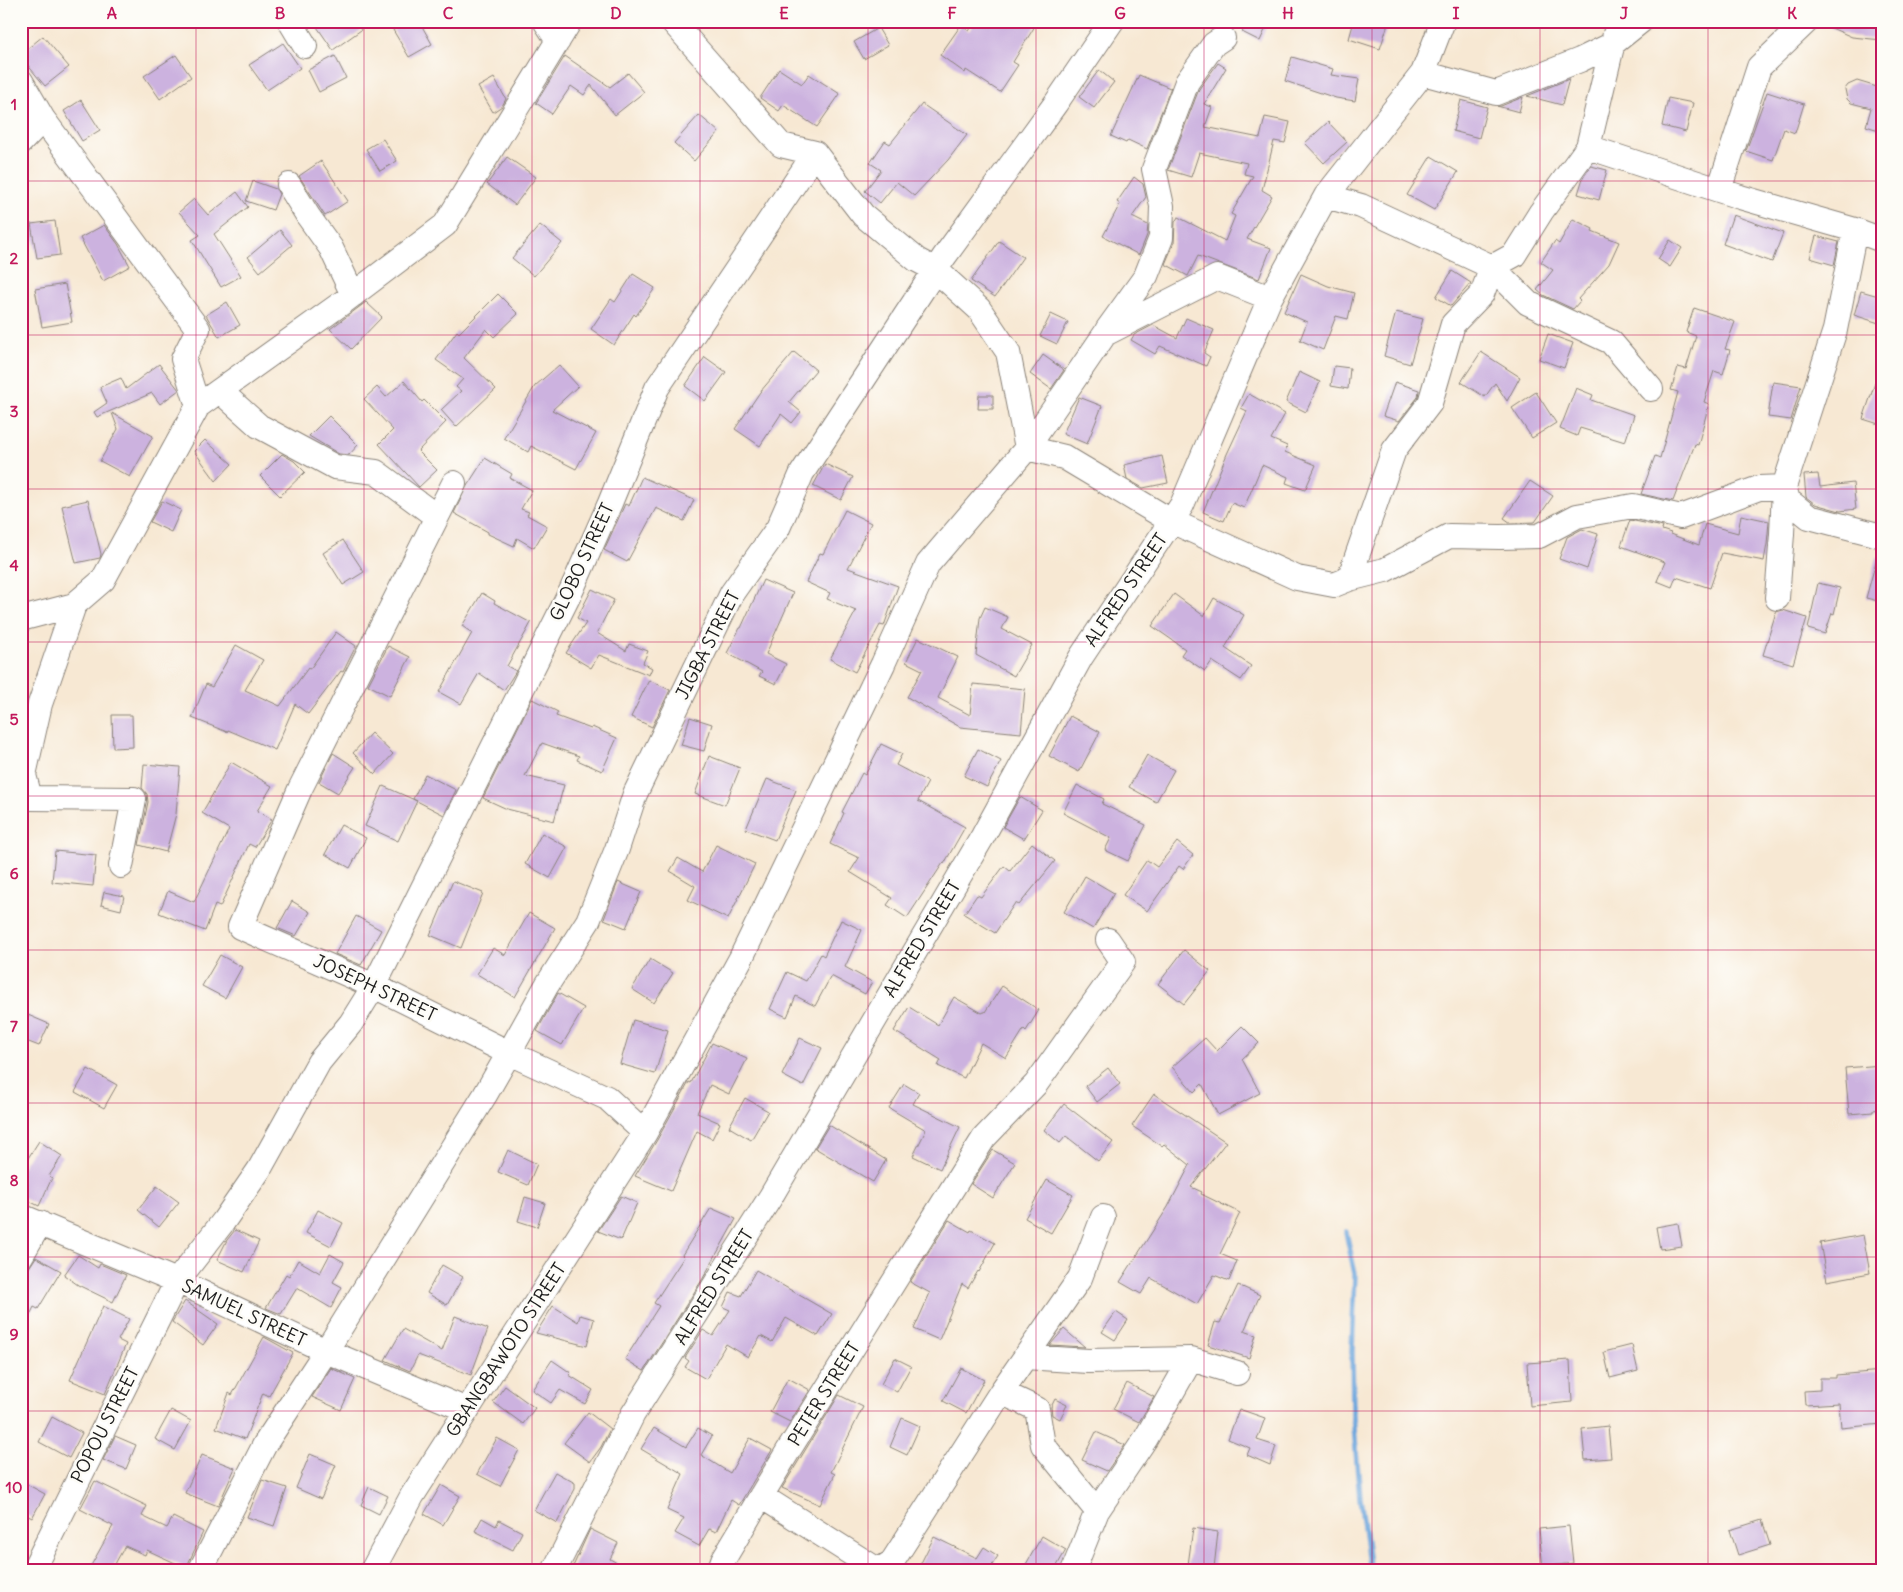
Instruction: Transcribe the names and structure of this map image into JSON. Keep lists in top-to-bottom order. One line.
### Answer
{"streets":{"street":["GLOBO STREET","ALFRED STREET","JIGBA STREET","JOSEPH STREET","SAMUEL STREET","GBANGBAWOTO STREET","PETER STREET","POPOU STREET"]},"crossings":[["GLOBO STREET","JOSEPH STREET"],["GLOBO STREET","SAMUEL STREET"],["GLOBO STREET","POPOU STREET"],["JIGBA STREET","JOSEPH STREET"],["JIGBA STREET","SAMUEL STREET"],["JOSEPH STREET","GBANGBAWOTO STREET"],["SAMUEL STREET","GBANGBAWOTO STREET"],["SAMUEL STREET","POPOU STREET"]],"grid":{"columns":["A","B","C","D","E","F","G","H","I","J","K"],"rows":["1","2","3","4","5","6","7","8","9","10"]}}
